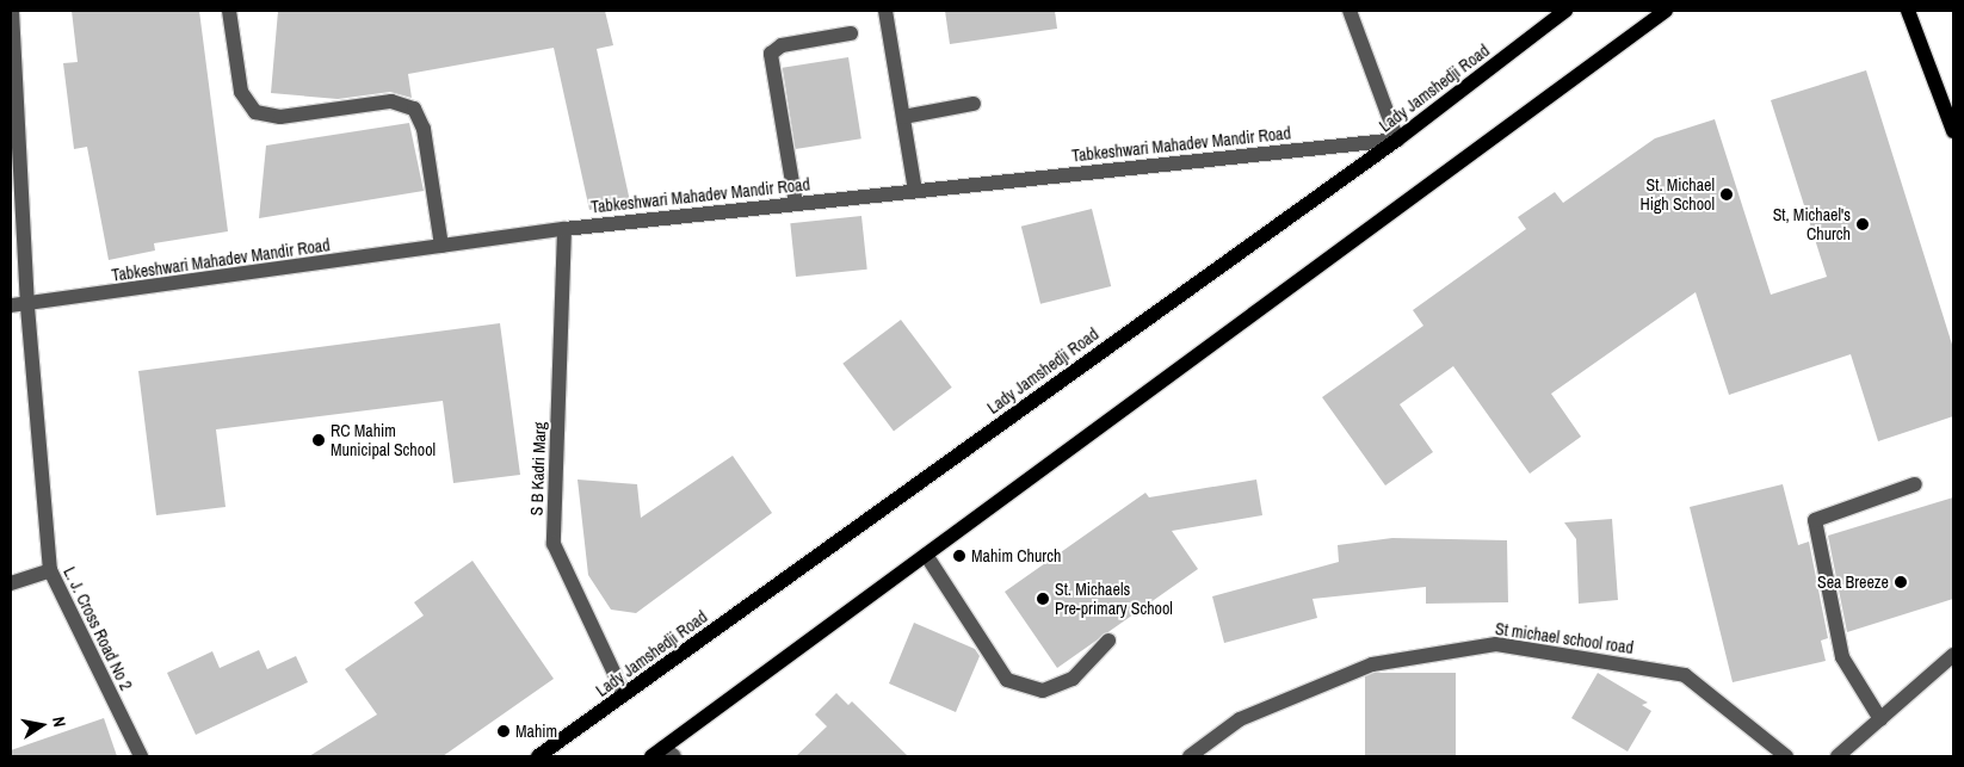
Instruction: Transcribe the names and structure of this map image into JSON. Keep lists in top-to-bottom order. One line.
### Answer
{"streets":{"main road":["Lady Jamshedji Road"],"street":["Tabkeshwari Mahadev Mandir Road","S B Kadri Marg","L. J. Cross Road No 2","St michael school road"]},"crossings":[["Lady Jamshedji Road","Tabkeshwari Mahadev Mandir Road"],["Lady Jamshedji Road","S B Kadri Marg"],["Tabkeshwari Mahadev Mandir Road","S B Kadri Marg"],["Tabkeshwari Mahadev Mandir Road","L. J. Cross Road No 2"]],"places":["St. Michael High School","St, Michael's Church","RC Mahim Municipal School","Mahim Church","Sea Breeze","St. Michaels Pre-primary School","Mahim"],"north":"right"}
